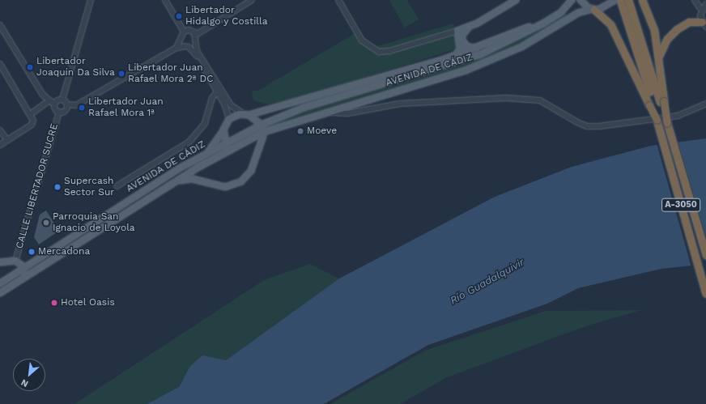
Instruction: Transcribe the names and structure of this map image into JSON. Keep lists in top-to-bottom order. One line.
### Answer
{"streets":{"highway":["A-3050"],"main road":["AVENIDA DE CÁDIZ"],"street":["CALLE LIBERTADOR SUCRE"]},"water":["Río Guadalquivir"],"places":["Libertador Hidalgo y Costilla","Libertador Joaquín Da Silva","Libertador Juan Rafael Mora 2ª DC","Libertador Juan Rafael Mora 1ª","Moeve","Supercash Sector Sur","Parroquia San Ignacio de Loyola","Mercadona","Hotel Oasis"],"north":"bottom left"}
